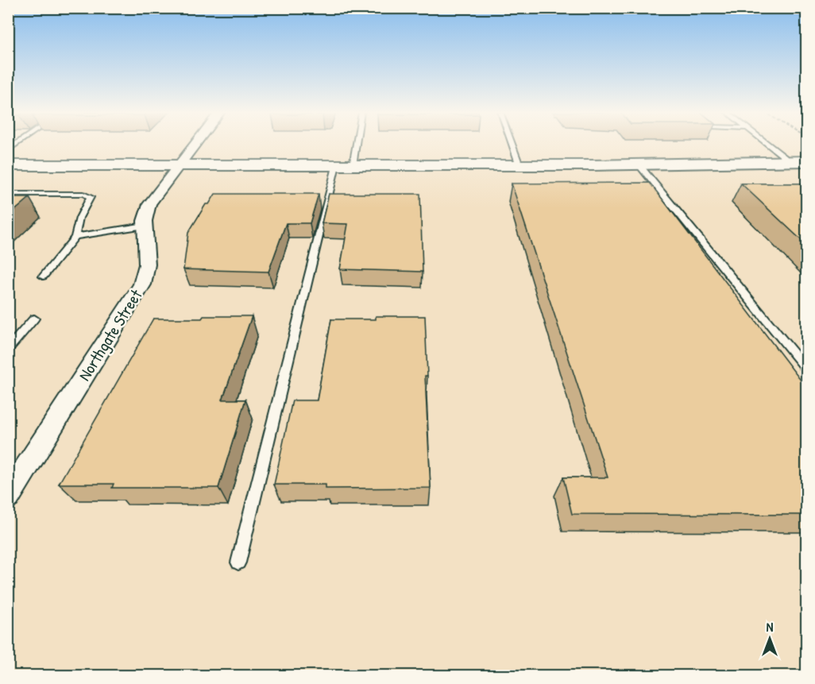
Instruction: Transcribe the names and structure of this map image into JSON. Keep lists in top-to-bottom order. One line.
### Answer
{"streets":{"street":["Northgate Street"]},"north":"top"}
